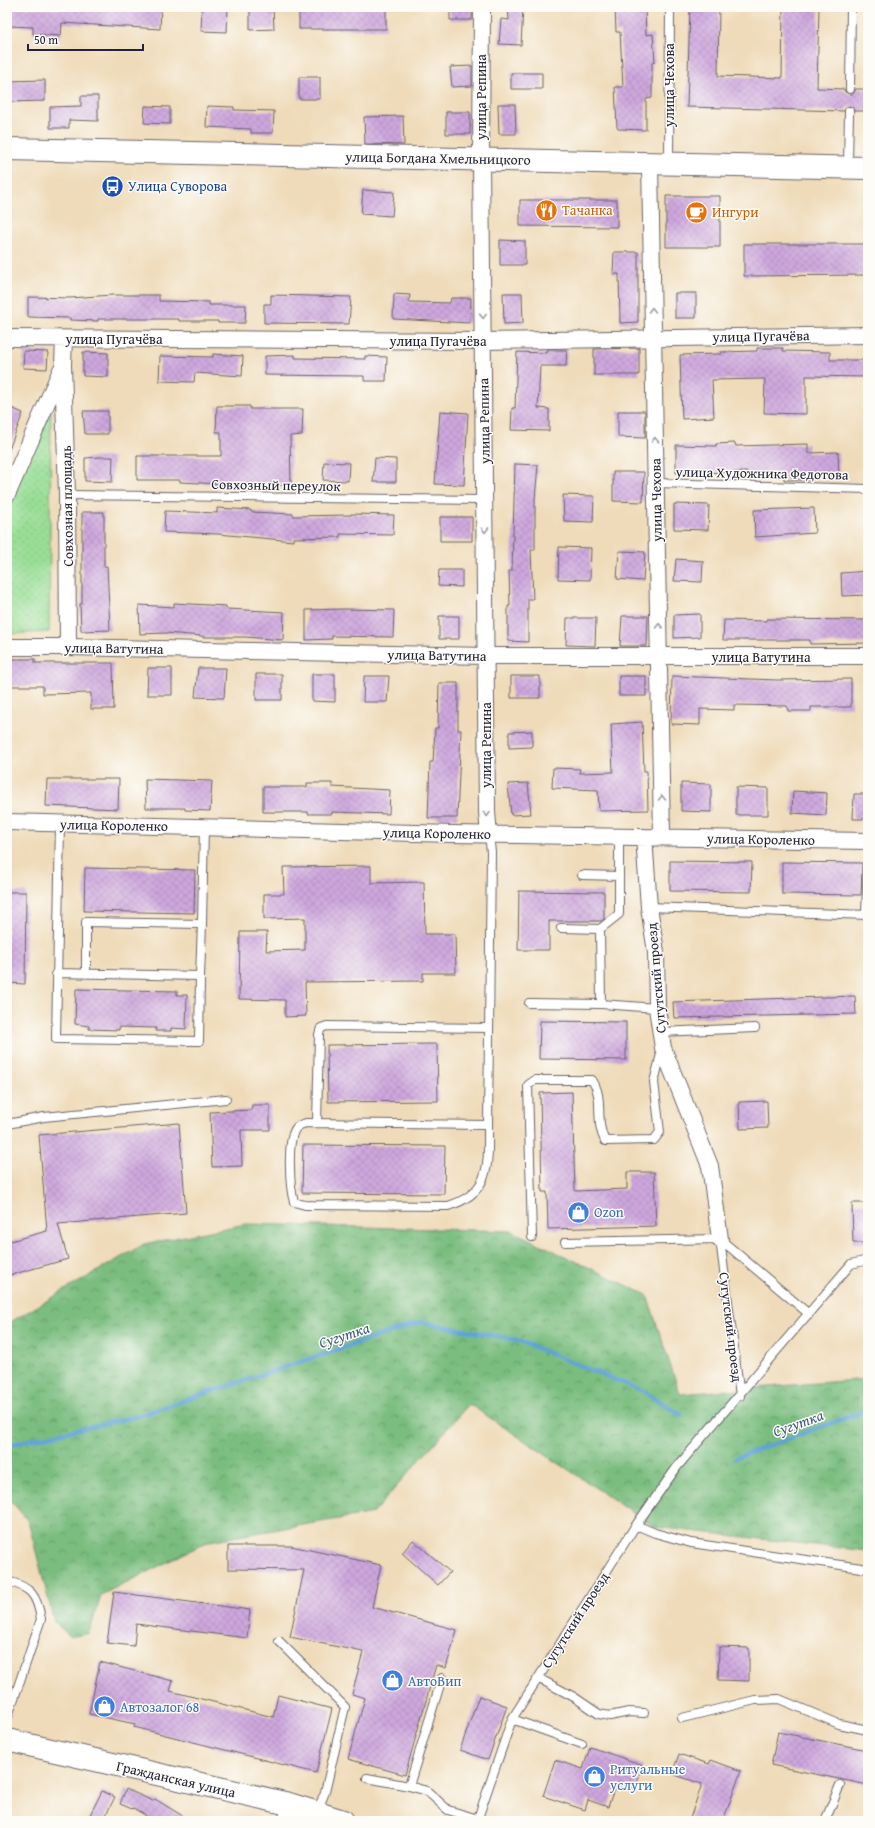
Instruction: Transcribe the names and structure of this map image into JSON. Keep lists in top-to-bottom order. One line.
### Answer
{"streets":{"main road":["улица Богдана Хмельницкого","Гражданская улица"],"street":["улица Чехова","улица Репина","улица Пугачёва","Совхозная площадь","улица Ватутина","улица Короленко","Сугутский проезд"],"lane":["улица Художника Федотова","Совхозный переулок"]},"crossings":[["улица Чехова","улица Богдана Хмельницкого"],["улица Чехова","улица Пугачёва"],["улица Чехова","улица Художника Федотова"],["улица Чехова","улица Ватутина"],["улица Чехова","улица Короленко"],["улица Репина","улица Богдана Хмельницкого"],["улица Репина","улица Пугачёва"],["улица Репина","Совхозный переулок"],["улица Репина","улица Ватутина"],["улица Репина","улица Короленко"],["улица Пугачёва","Совхозная площадь"],["Совхозный переулок","Совхозная площадь"],["Совхозная площадь","улица Ватутина"],["улица Короленко","Сугутский проезд"]],"one_way":["улица Чехова","улица Репина"],"water":["Сугутка"],"places":{"bus stop":["Улица Суворова"],"restaurant":["Тачанка"],"cafe":["Ингури"],"shop":["Ozon","АвтоВип","Автозалог 68","Ритуальные услуги"]},"scale_bar":"50 m"}
